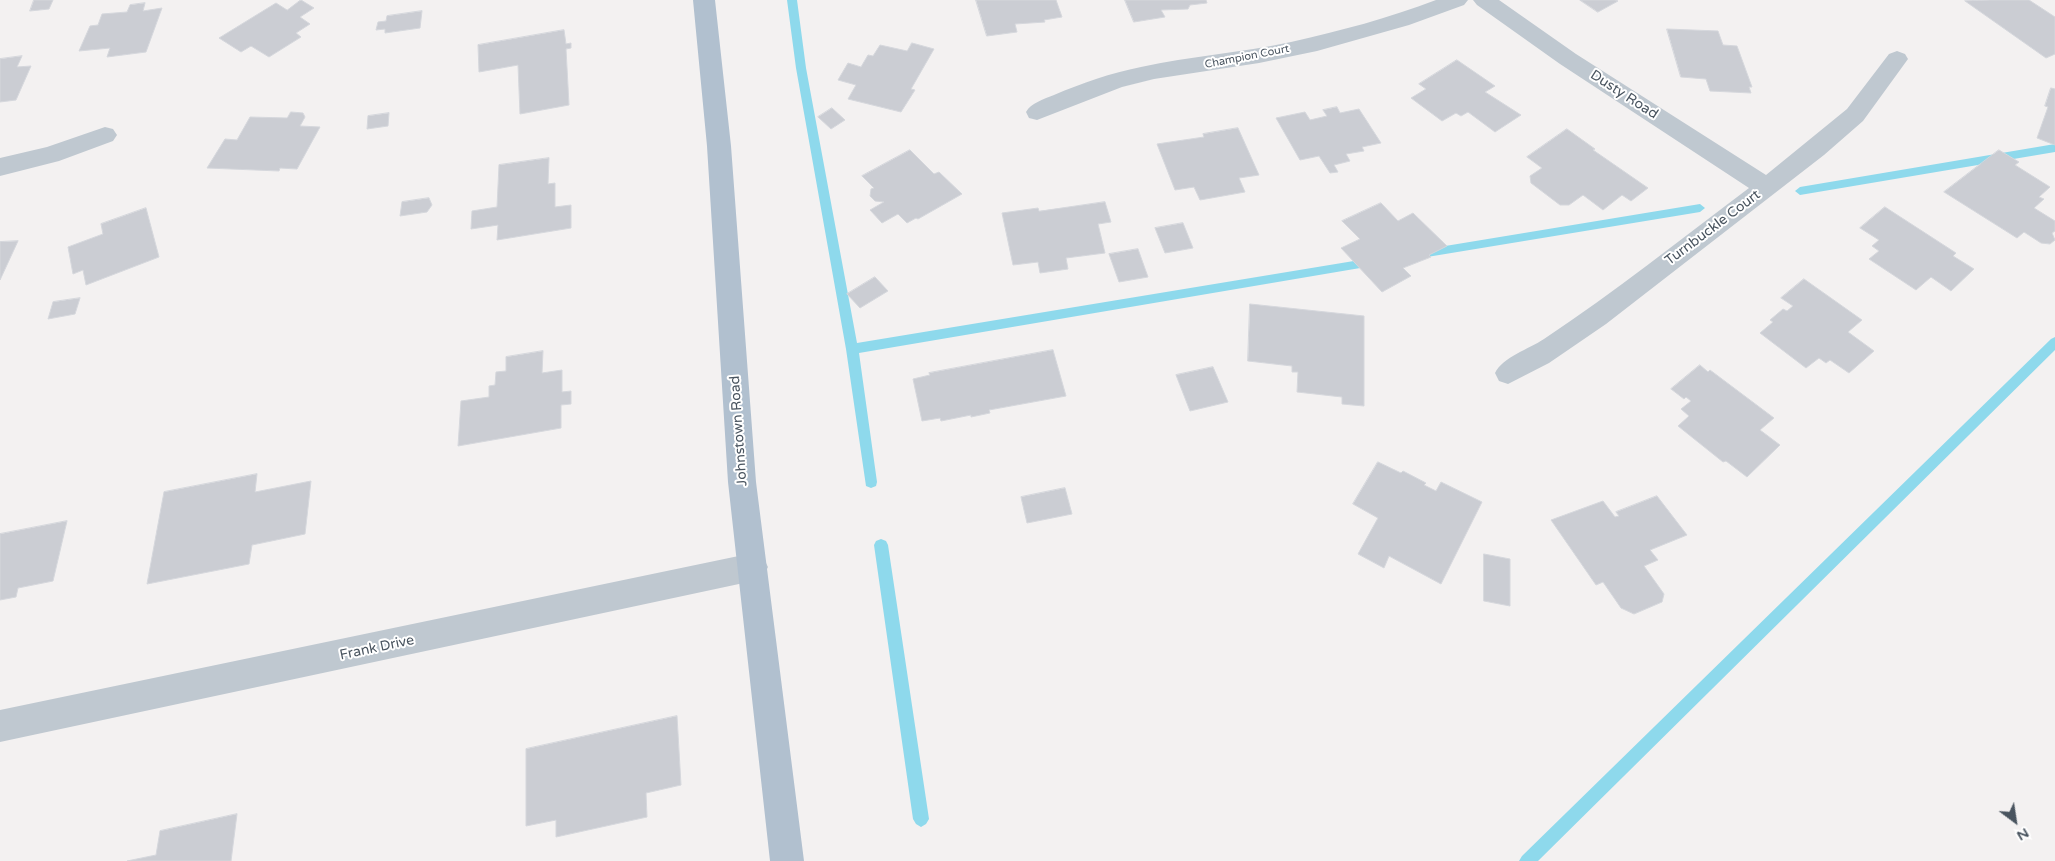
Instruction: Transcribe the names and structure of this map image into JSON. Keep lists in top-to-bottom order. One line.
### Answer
{"streets":{"main road":["Johnstown Road"],"street":["Champion Court","Dusty Road","Turnbuckle Court","Frank Drive"]},"crossings":[["Dusty Road","Turnbuckle Court"],["Johnstown Road","Frank Drive"]],"north":"bottom right"}
